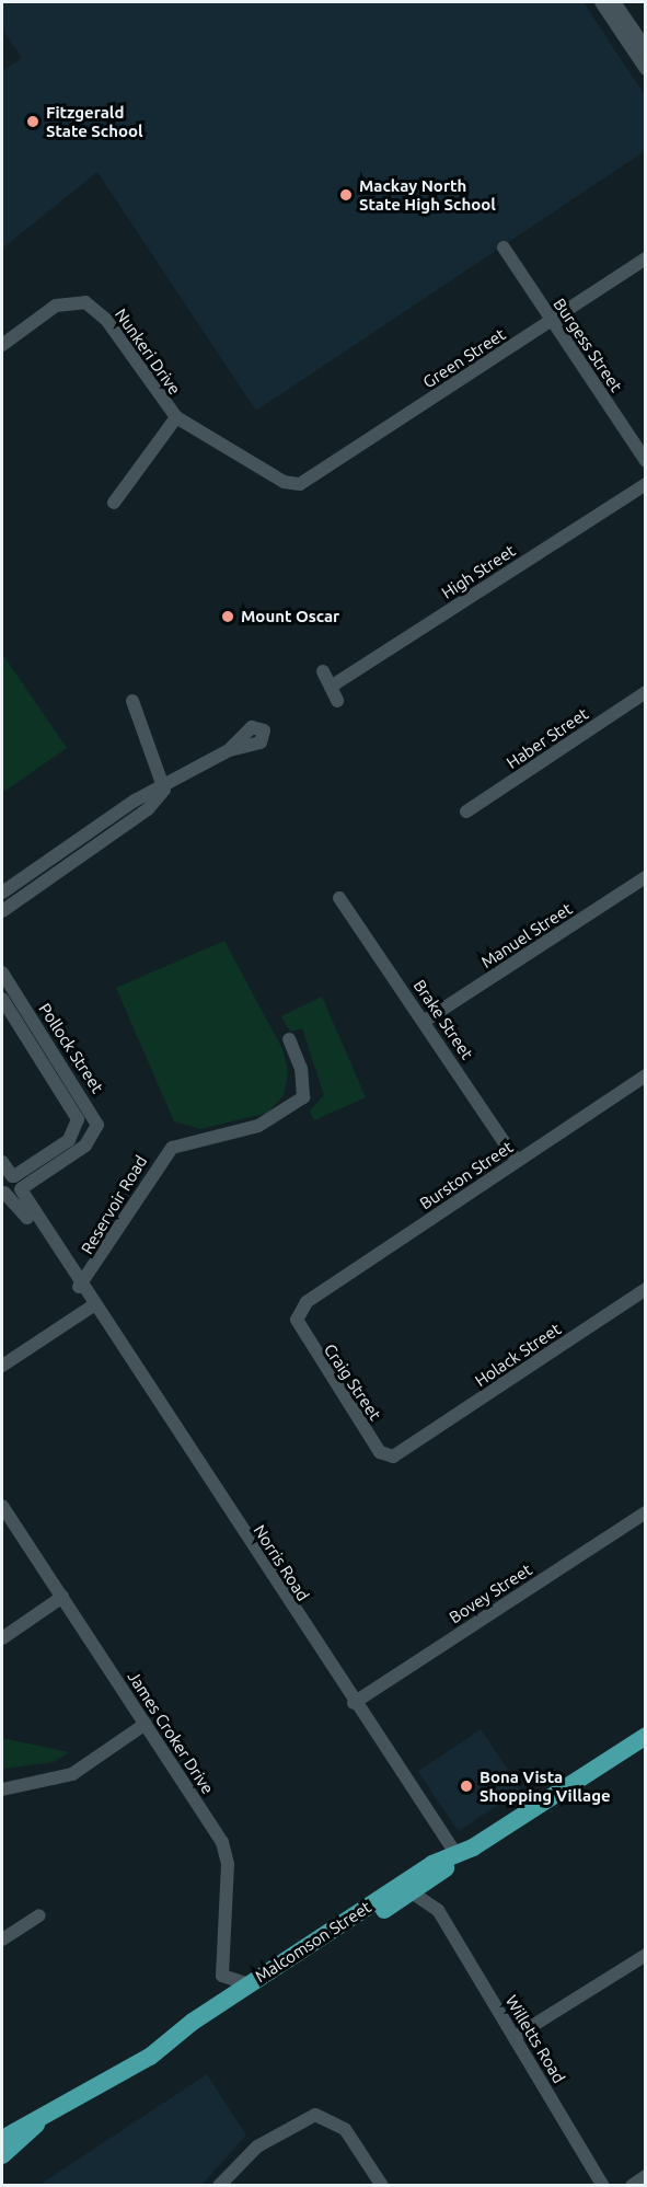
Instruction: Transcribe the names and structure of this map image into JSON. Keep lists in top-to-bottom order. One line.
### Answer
{"streets":{"main road":["Malcomson Street"],"street":["Burgess Street","Nunkeri Drive","Green Street","High Street","Haber Street","Manuel Street","Brake Street","Pollock Street","Burston Street","Reservoir Road","Holack Street","Craig Street","Norris Road","Bovey Street","James Croker Drive","Willetts Road"]},"crossings":[["Burgess Street","Green Street"],["Nunkeri Drive","Green Street"],["Manuel Street","Brake Street"],["Brake Street","Burston Street"],["Pollock Street","Norris Road"],["Burston Street","Craig Street"],["Reservoir Road","Norris Road"],["Holack Street","Craig Street"],["Norris Road","Bovey Street"],["Norris Road","Malcomson Street"],["James Croker Drive","Malcomson Street"],["Malcomson Street","Willetts Road"]],"places":["Fitzgerald State School","Mackay North State High School","Mount Oscar","Bona Vista Shopping Village"]}
